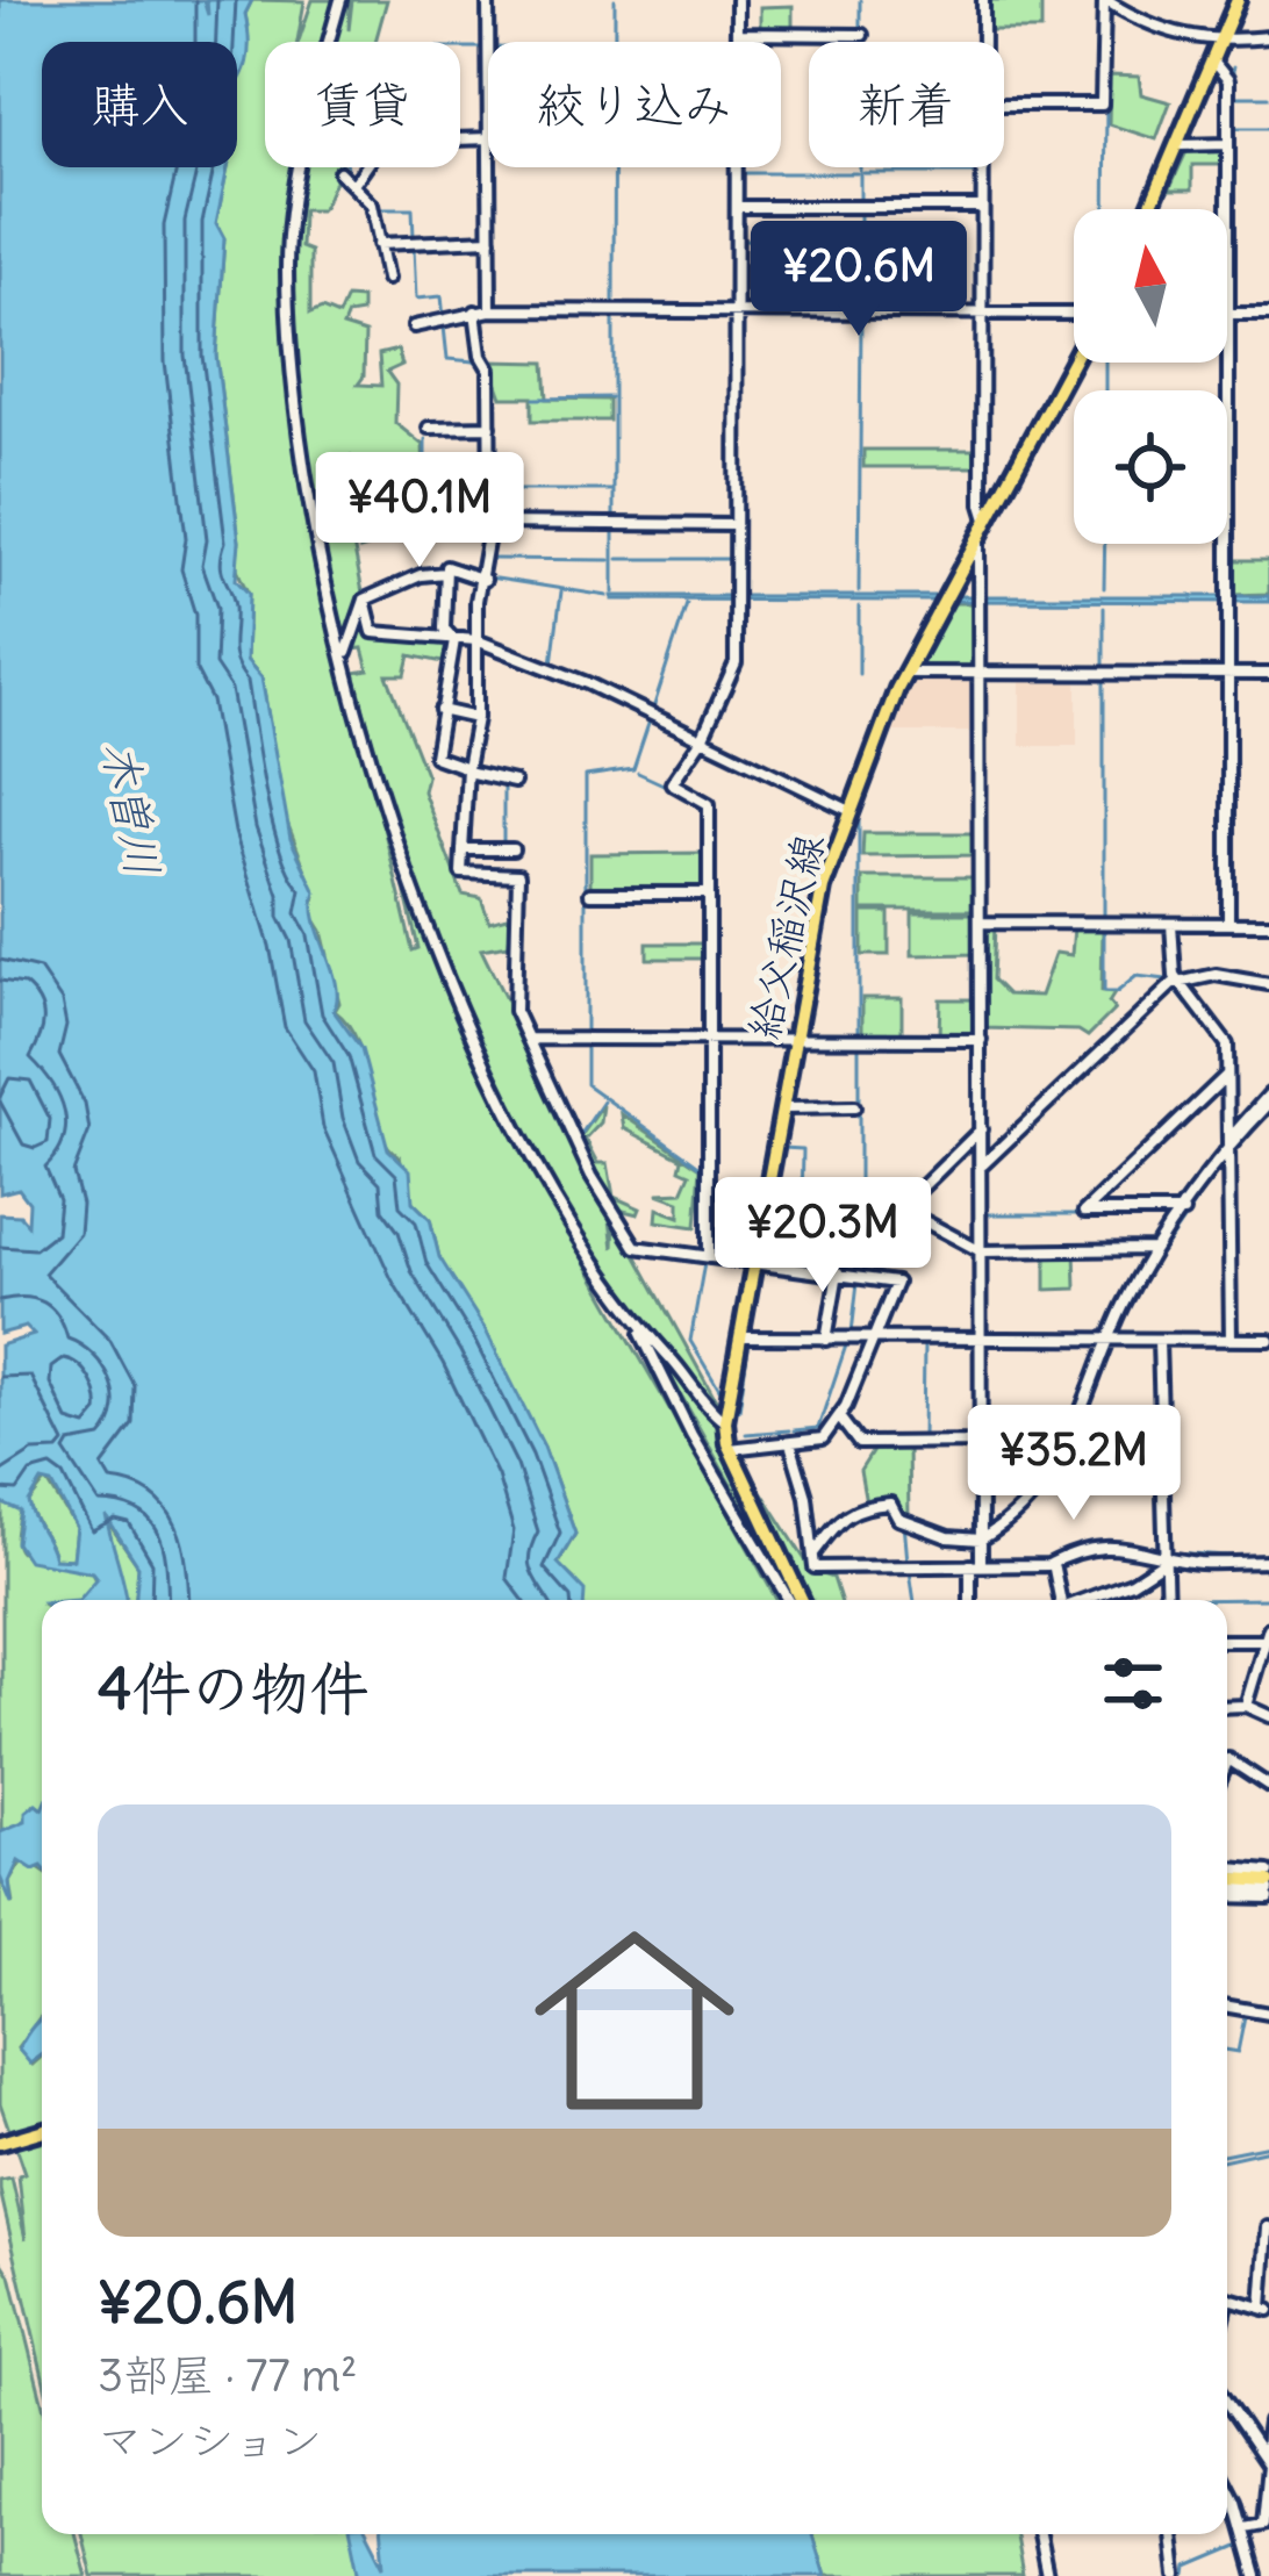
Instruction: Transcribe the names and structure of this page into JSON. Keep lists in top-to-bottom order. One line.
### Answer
{"streets":{"main road":["給父稲沢線"]},"water":["木曽川"],"north":"top","page":{"chip":["購入","賃貸","絞り込み","新着"],"price":["¥20.6M","¥40.1M","¥20.3M","¥35.2M"],"heading":"4件の物件","list":[{"name":"¥20.6M","note":"3部屋 · 77 m² · マンション"}]}}
